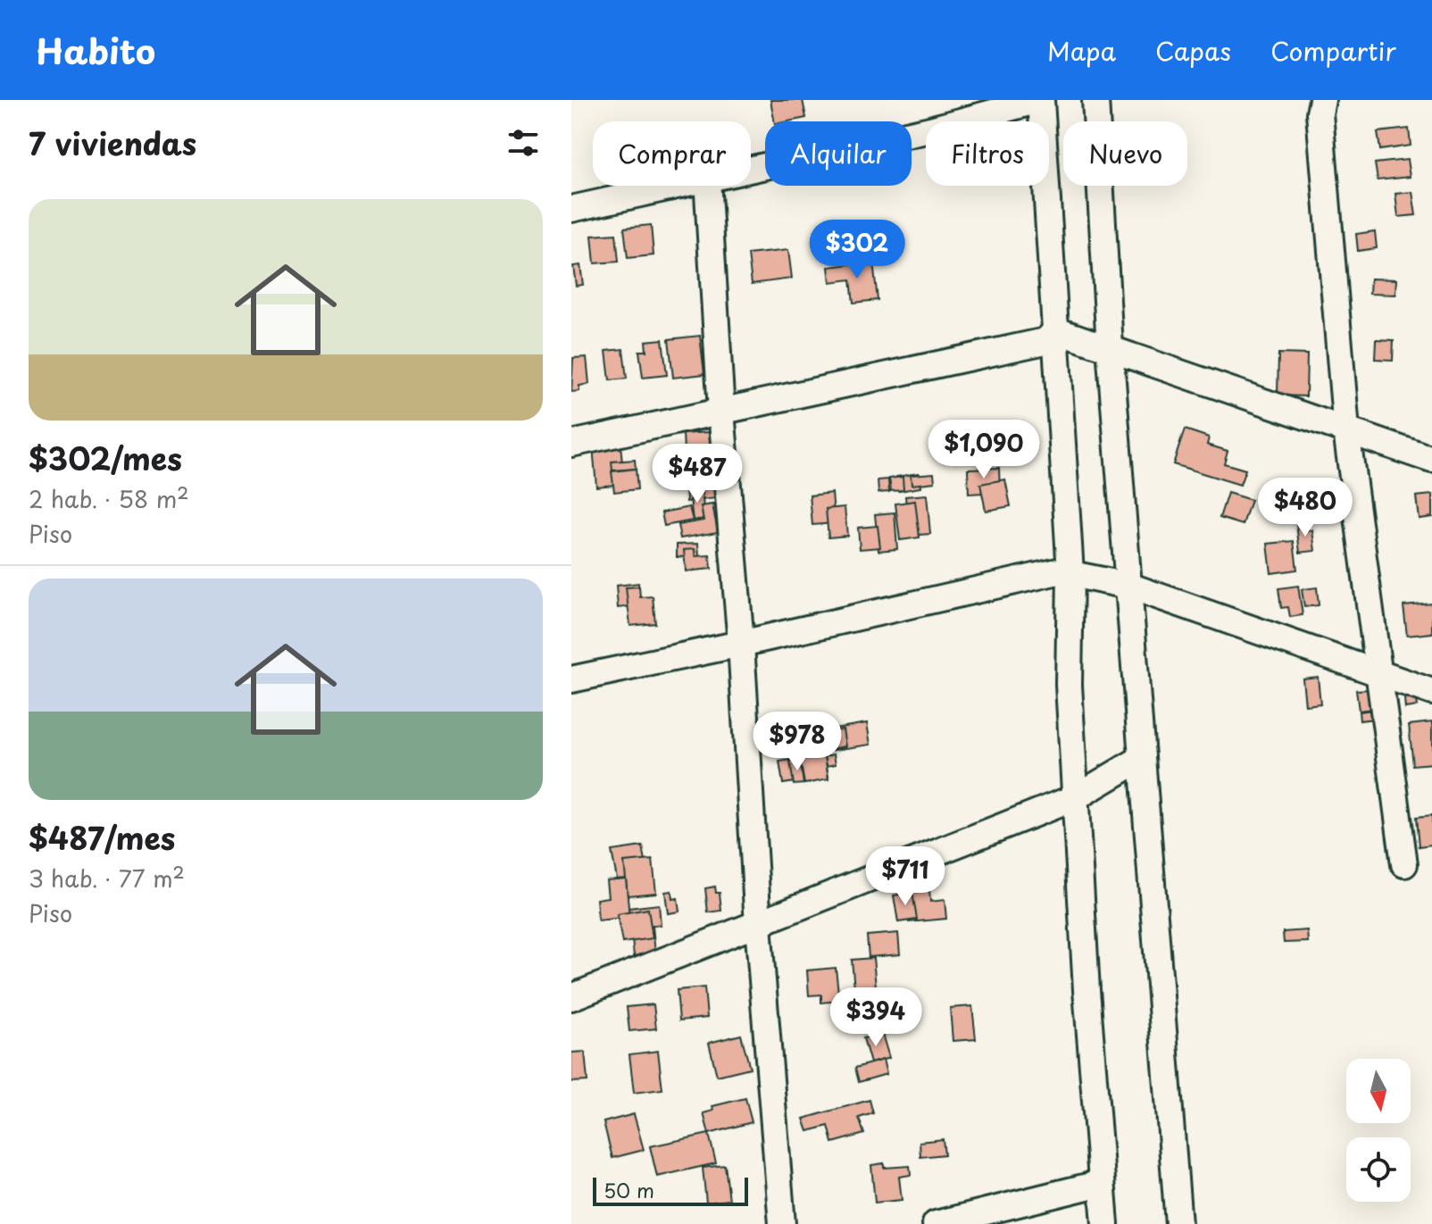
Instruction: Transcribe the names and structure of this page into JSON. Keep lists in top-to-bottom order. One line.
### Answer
{"scale_bar":"50 m","north":"bottom","page":{"header":"Habito","nav":["Mapa","Capas","Compartir"],"heading":"7 viviendas","chip":["Comprar","Alquilar","Filtros","Nuevo"],"list":[{"name":"$302/mes","note":"2 hab. · 58 m² · Piso"},{"name":"$487/mes","note":"3 hab. · 77 m² · Piso"}],"price":["$302","$1,090","$487","$480","$978","$711","$394"],"scale":"50 m"}}
